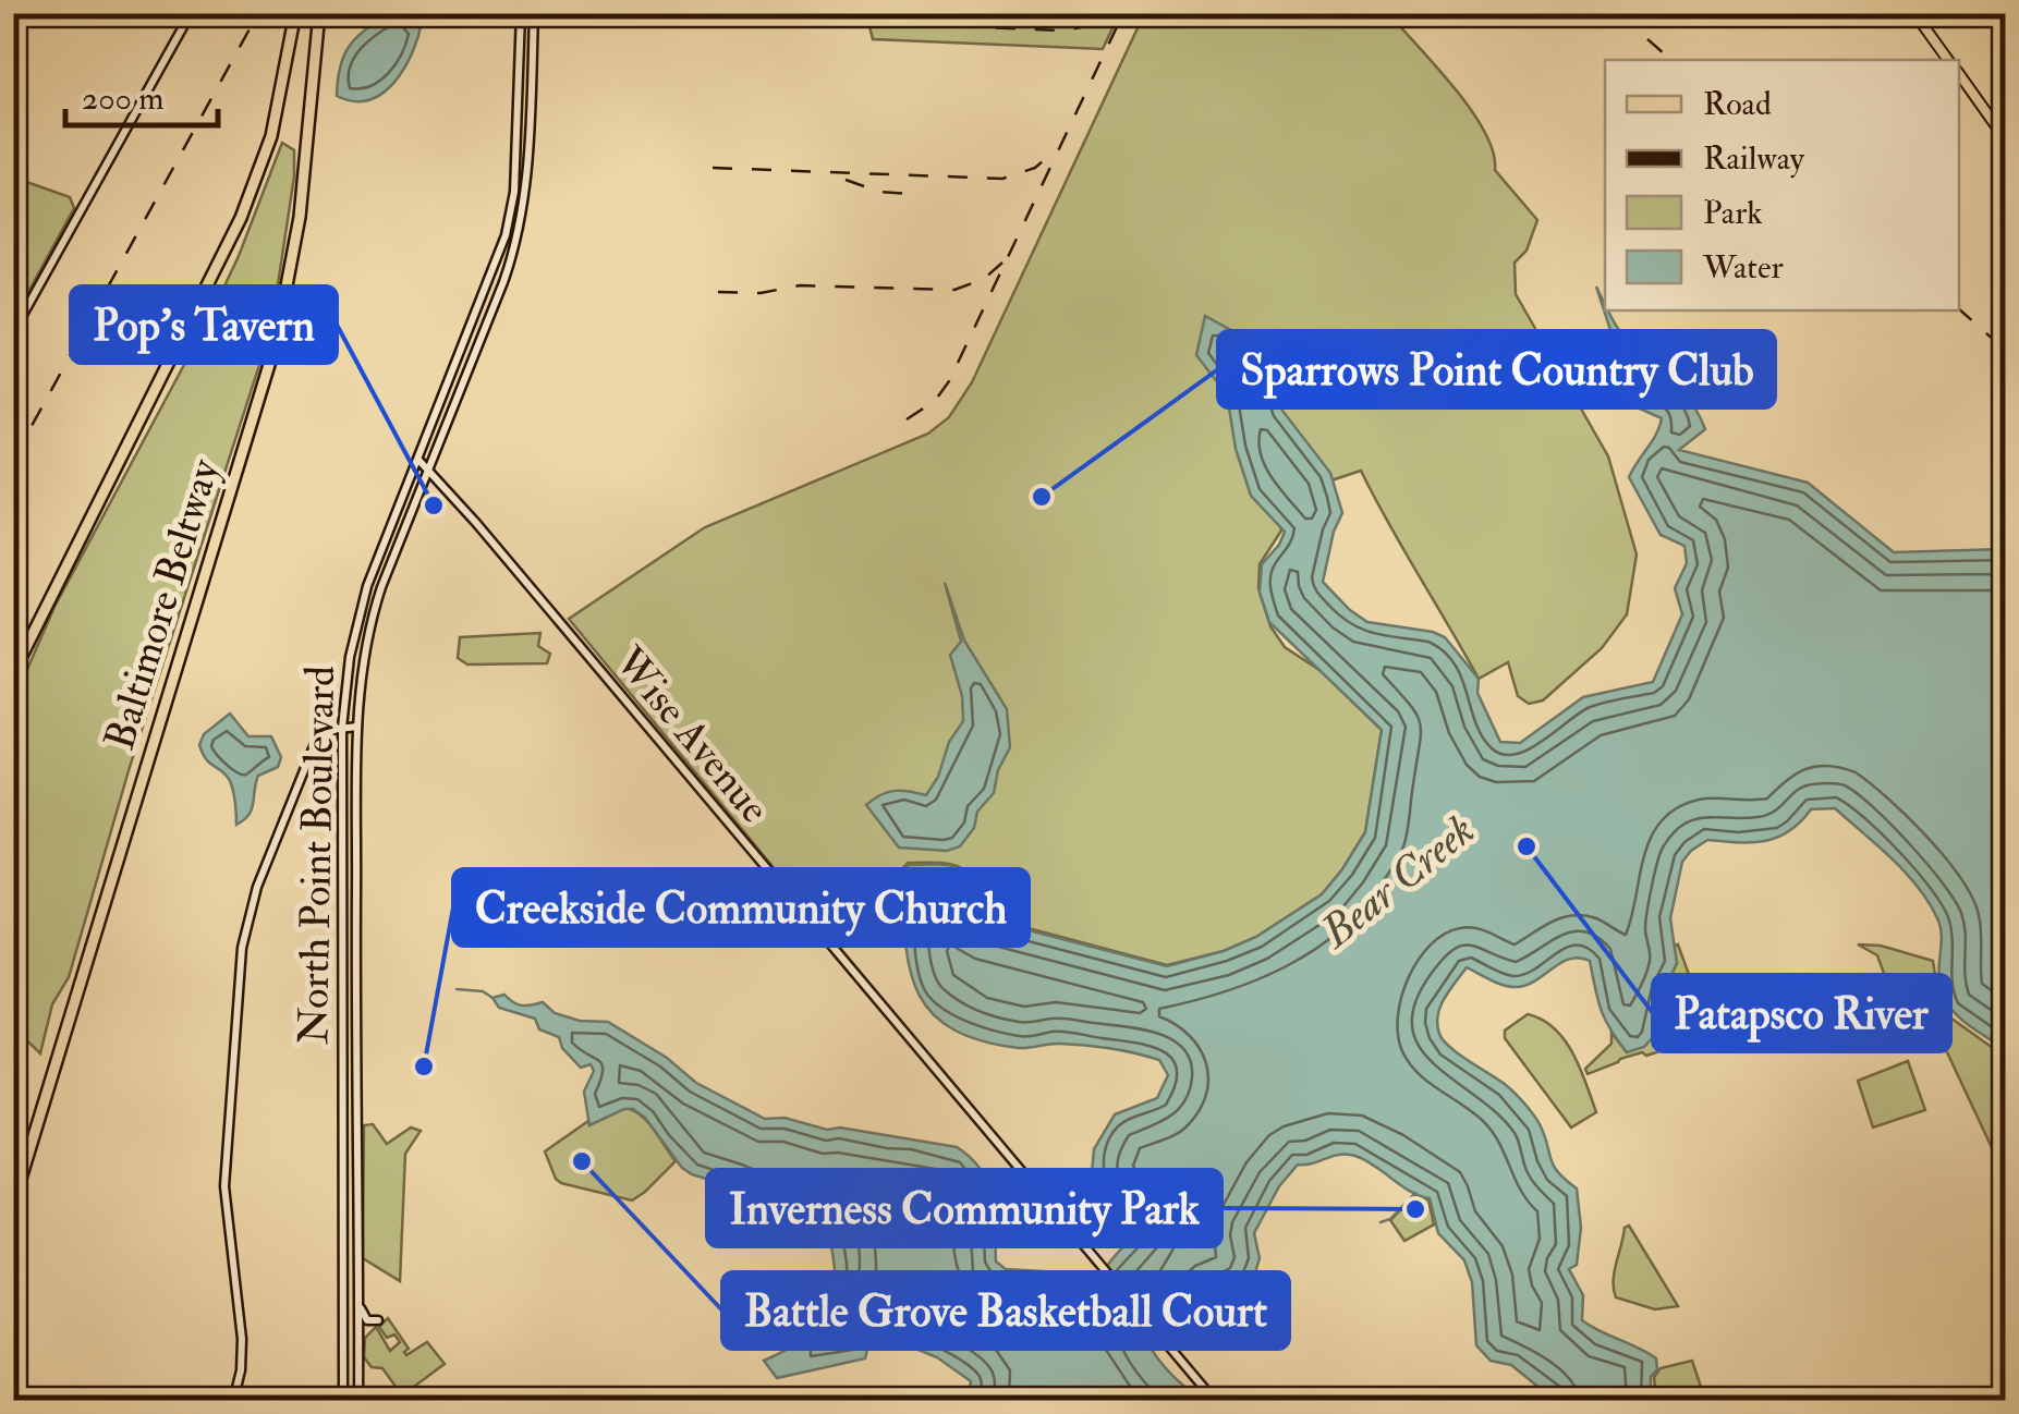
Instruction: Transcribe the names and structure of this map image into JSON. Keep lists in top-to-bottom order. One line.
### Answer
{"streets":{"highway":["Baltimore Beltway"],"main road":["Wise Avenue","North Point Boulevard"]},"crossings":[["Wise Avenue","North Point Boulevard"]],"water":["Bear Creek"],"places":["Sparrows Point Country Club","Pop's Tavern","Patapsco River","Creekside Community Church","Battle Grove Basketball Court","Inverness Community Park"],"legend":["Road","Railway","Park","Water"],"scale_bar":"200 m"}
